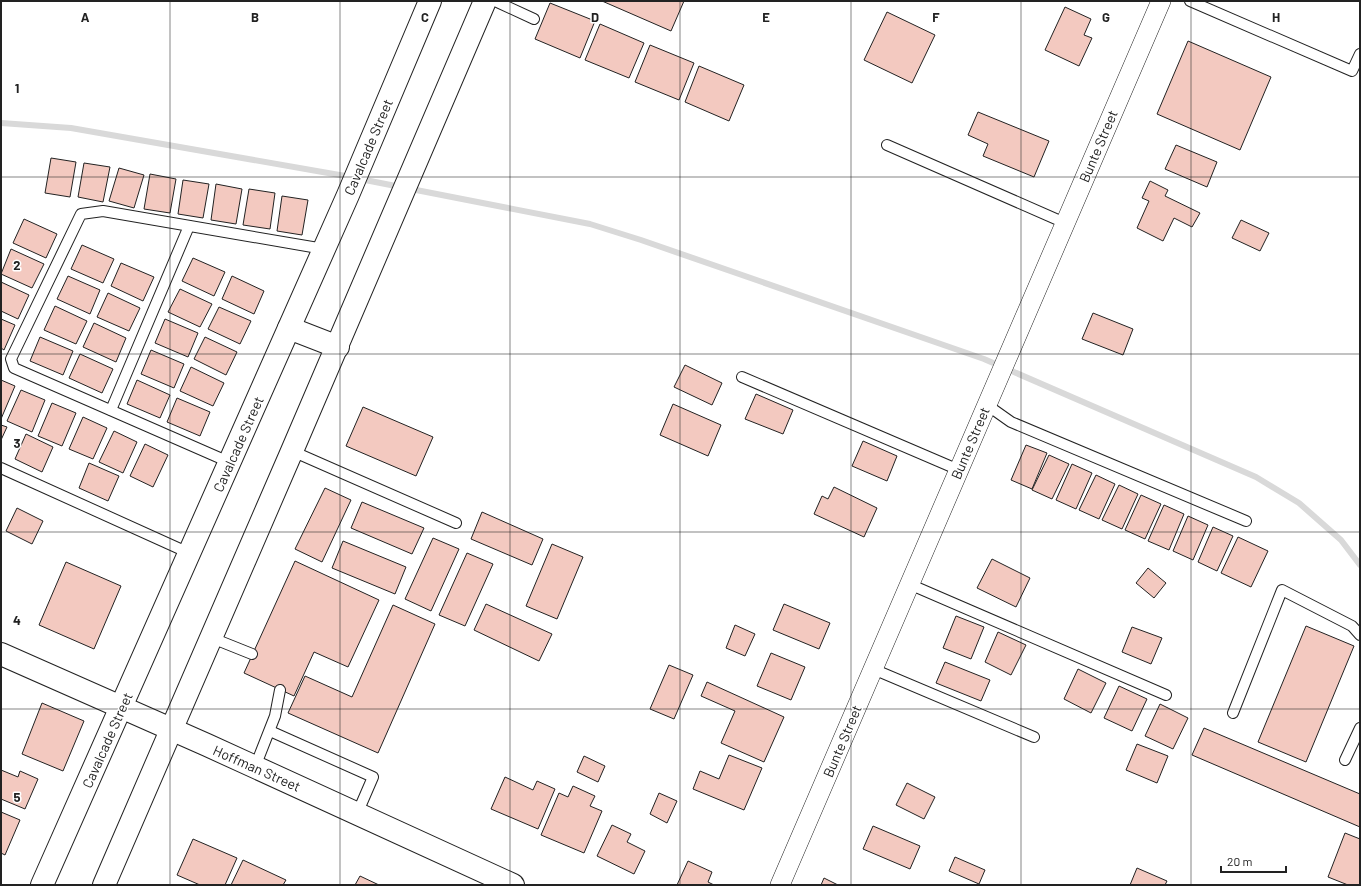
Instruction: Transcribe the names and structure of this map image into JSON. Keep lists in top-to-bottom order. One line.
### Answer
{"streets":{"main road":["Cavalcade Street","Hoffman Street"],"street":["Bunte Street"]},"crossings":[["Cavalcade Street","Hoffman Street"]],"scale_bar":"20 m","grid":{"columns":["A","B","C","D","E","F","G","H"],"rows":["1","2","3","4","5"]}}
